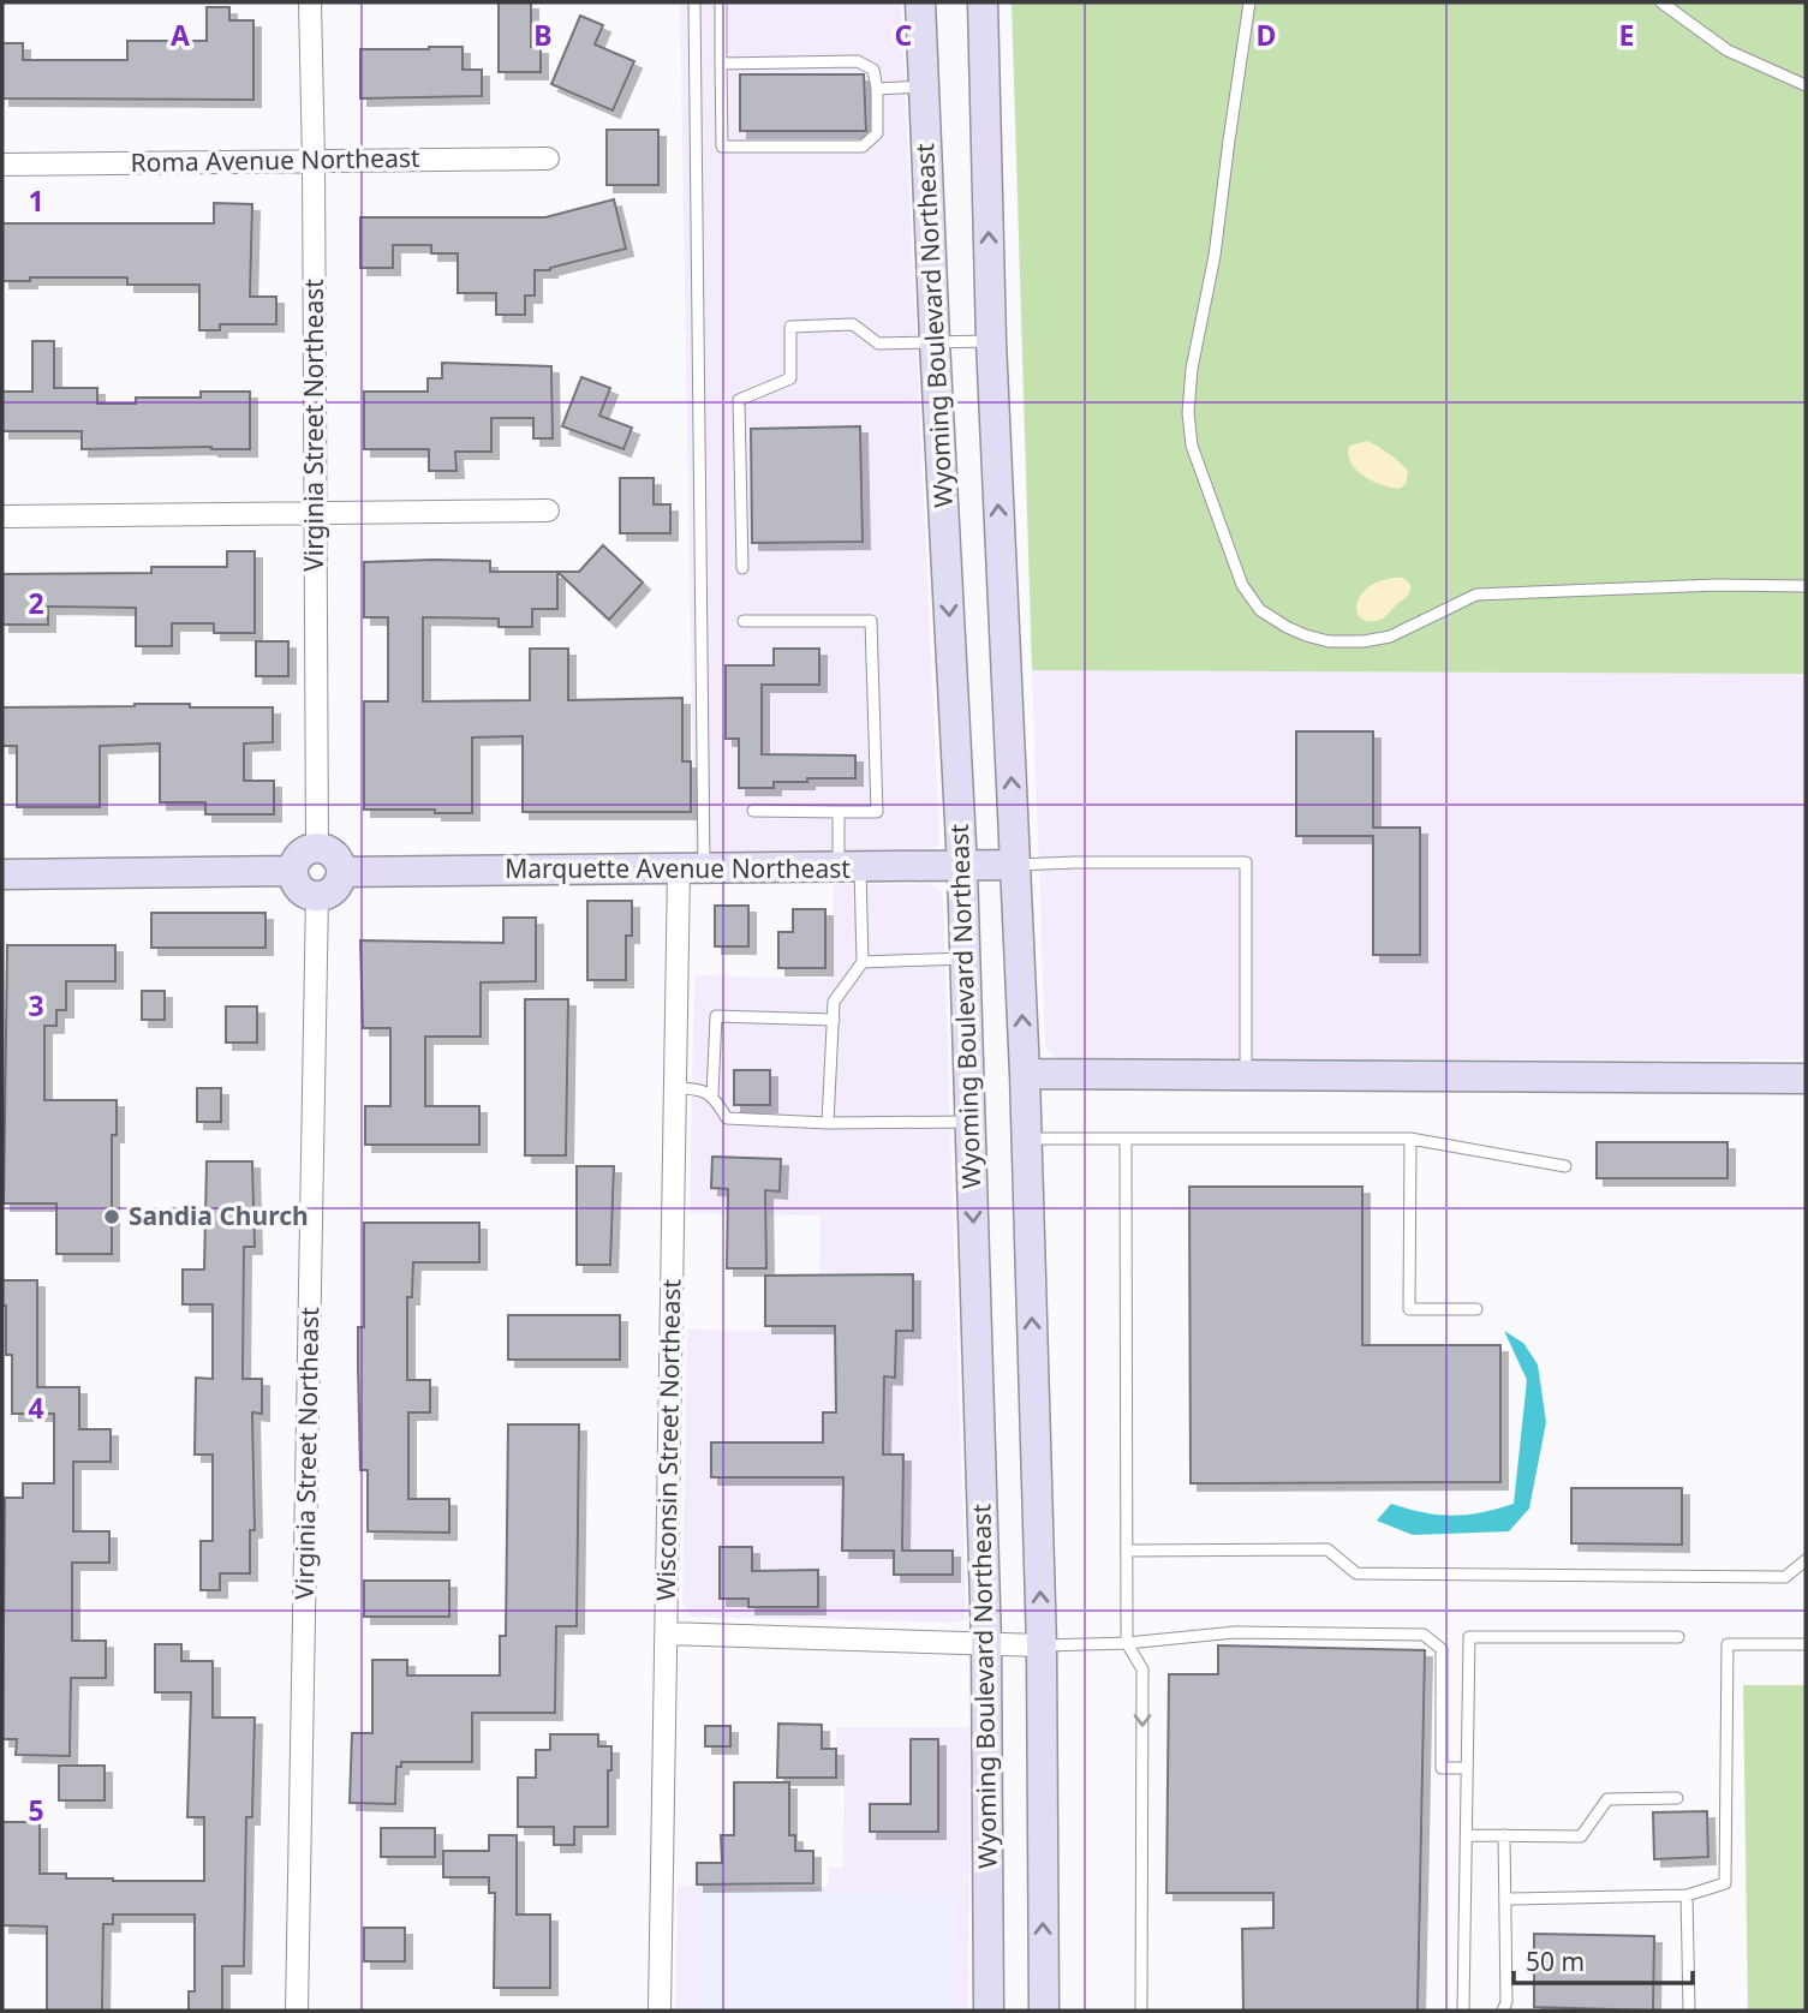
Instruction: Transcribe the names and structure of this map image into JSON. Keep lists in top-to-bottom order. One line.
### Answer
{"streets":{"main road":["Wyoming Boulevard Northeast","Marquette Avenue Northeast"],"street":["Roma Avenue Northeast","Virginia Street Northeast","Wisconsin Street Northeast"]},"crossings":[["Roma Avenue Northeast","Virginia Street Northeast"],["Wyoming Boulevard Northeast","Marquette Avenue Northeast"],["Virginia Street Northeast","Marquette Avenue Northeast"],["Marquette Avenue Northeast","Wisconsin Street Northeast"]],"places":["Sandia Church"],"scale_bar":"50 m","grid":{"columns":["A","B","C","D","E"],"rows":["1","2","3","4","5"]}}
